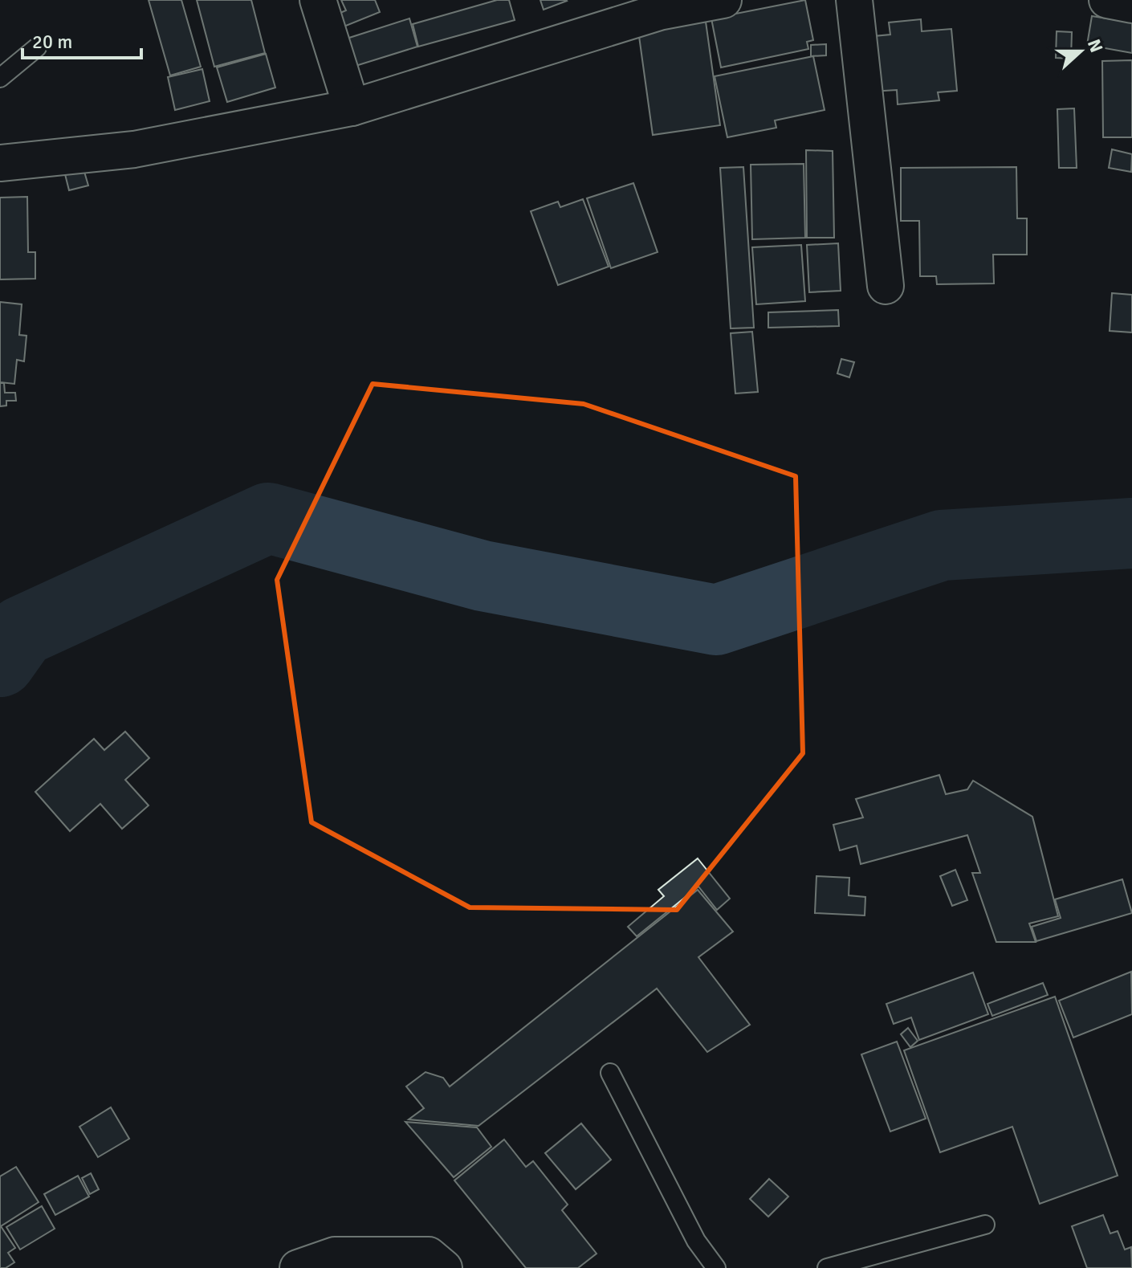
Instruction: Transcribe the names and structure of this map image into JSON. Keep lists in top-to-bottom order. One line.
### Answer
{"scale_bar":"20 m","north":"right"}
